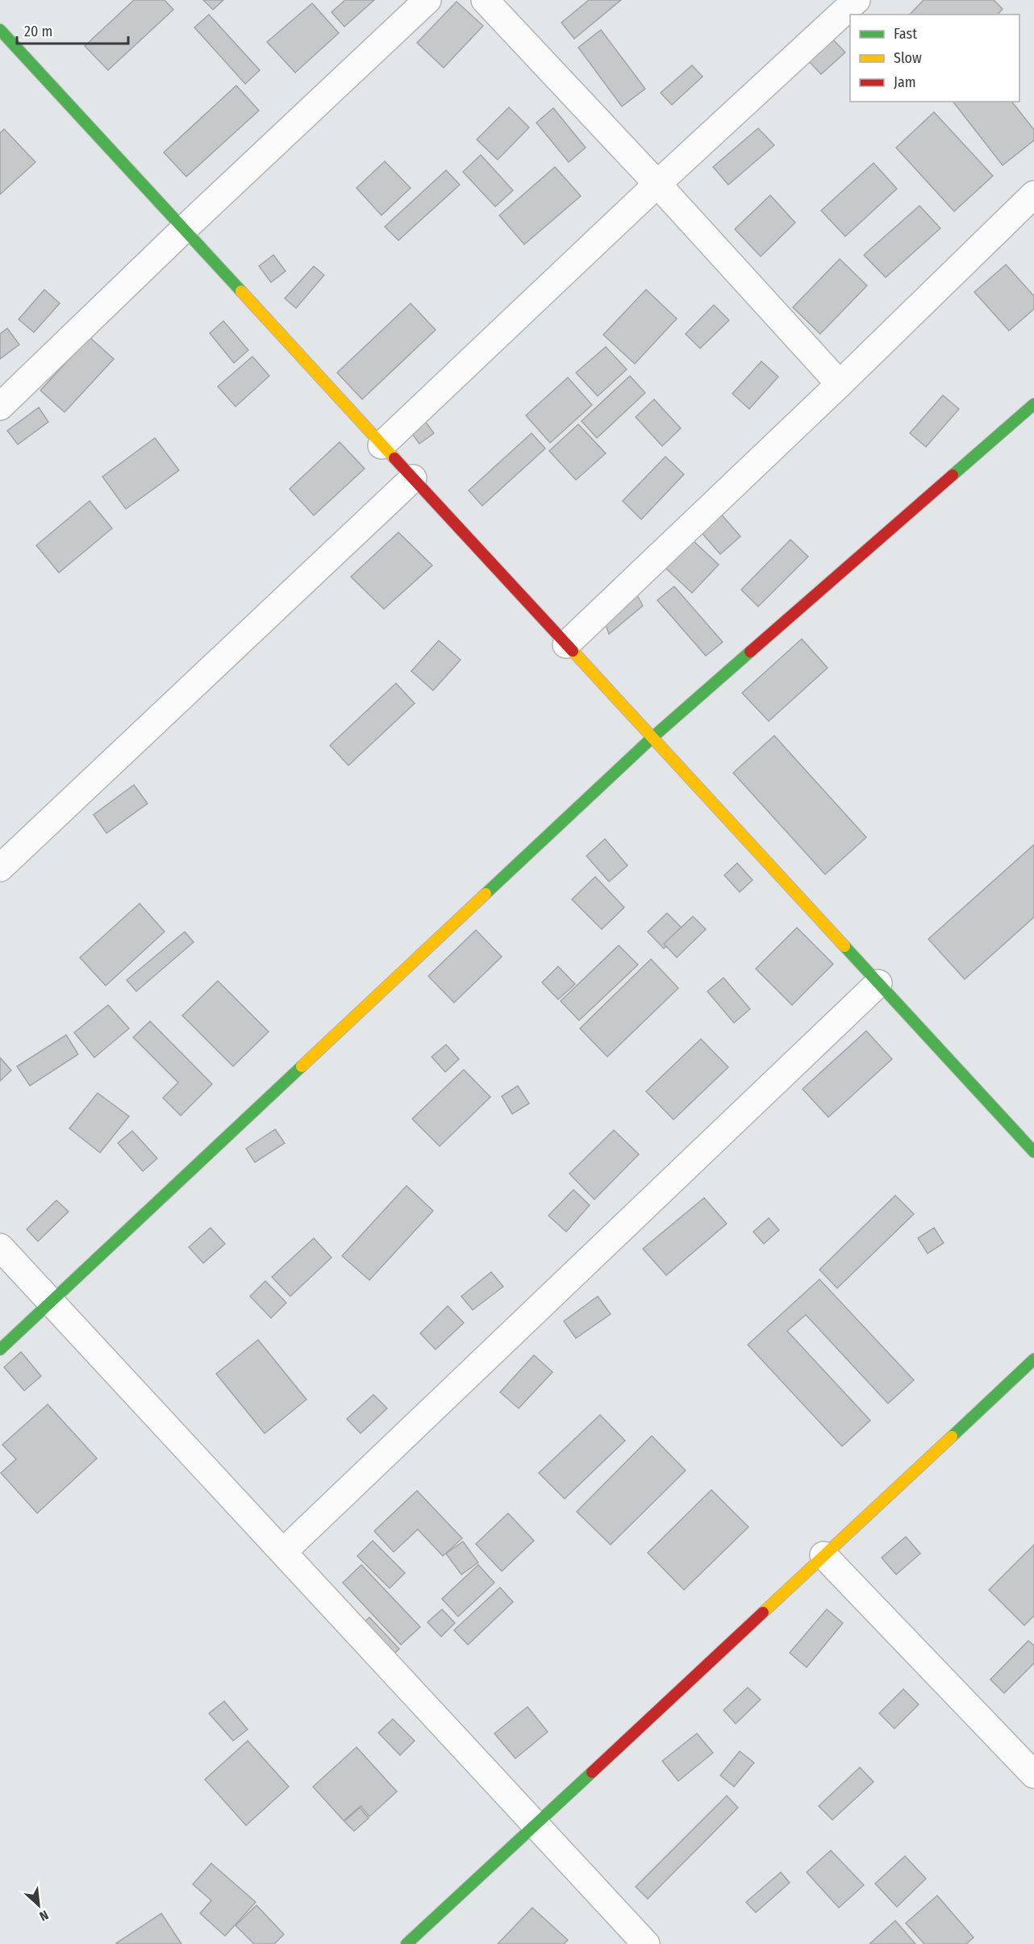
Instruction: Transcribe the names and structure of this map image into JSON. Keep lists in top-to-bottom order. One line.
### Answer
{"legend":["Fast","Slow","Jam"],"scale_bar":"20 m","north":"bottom right"}
